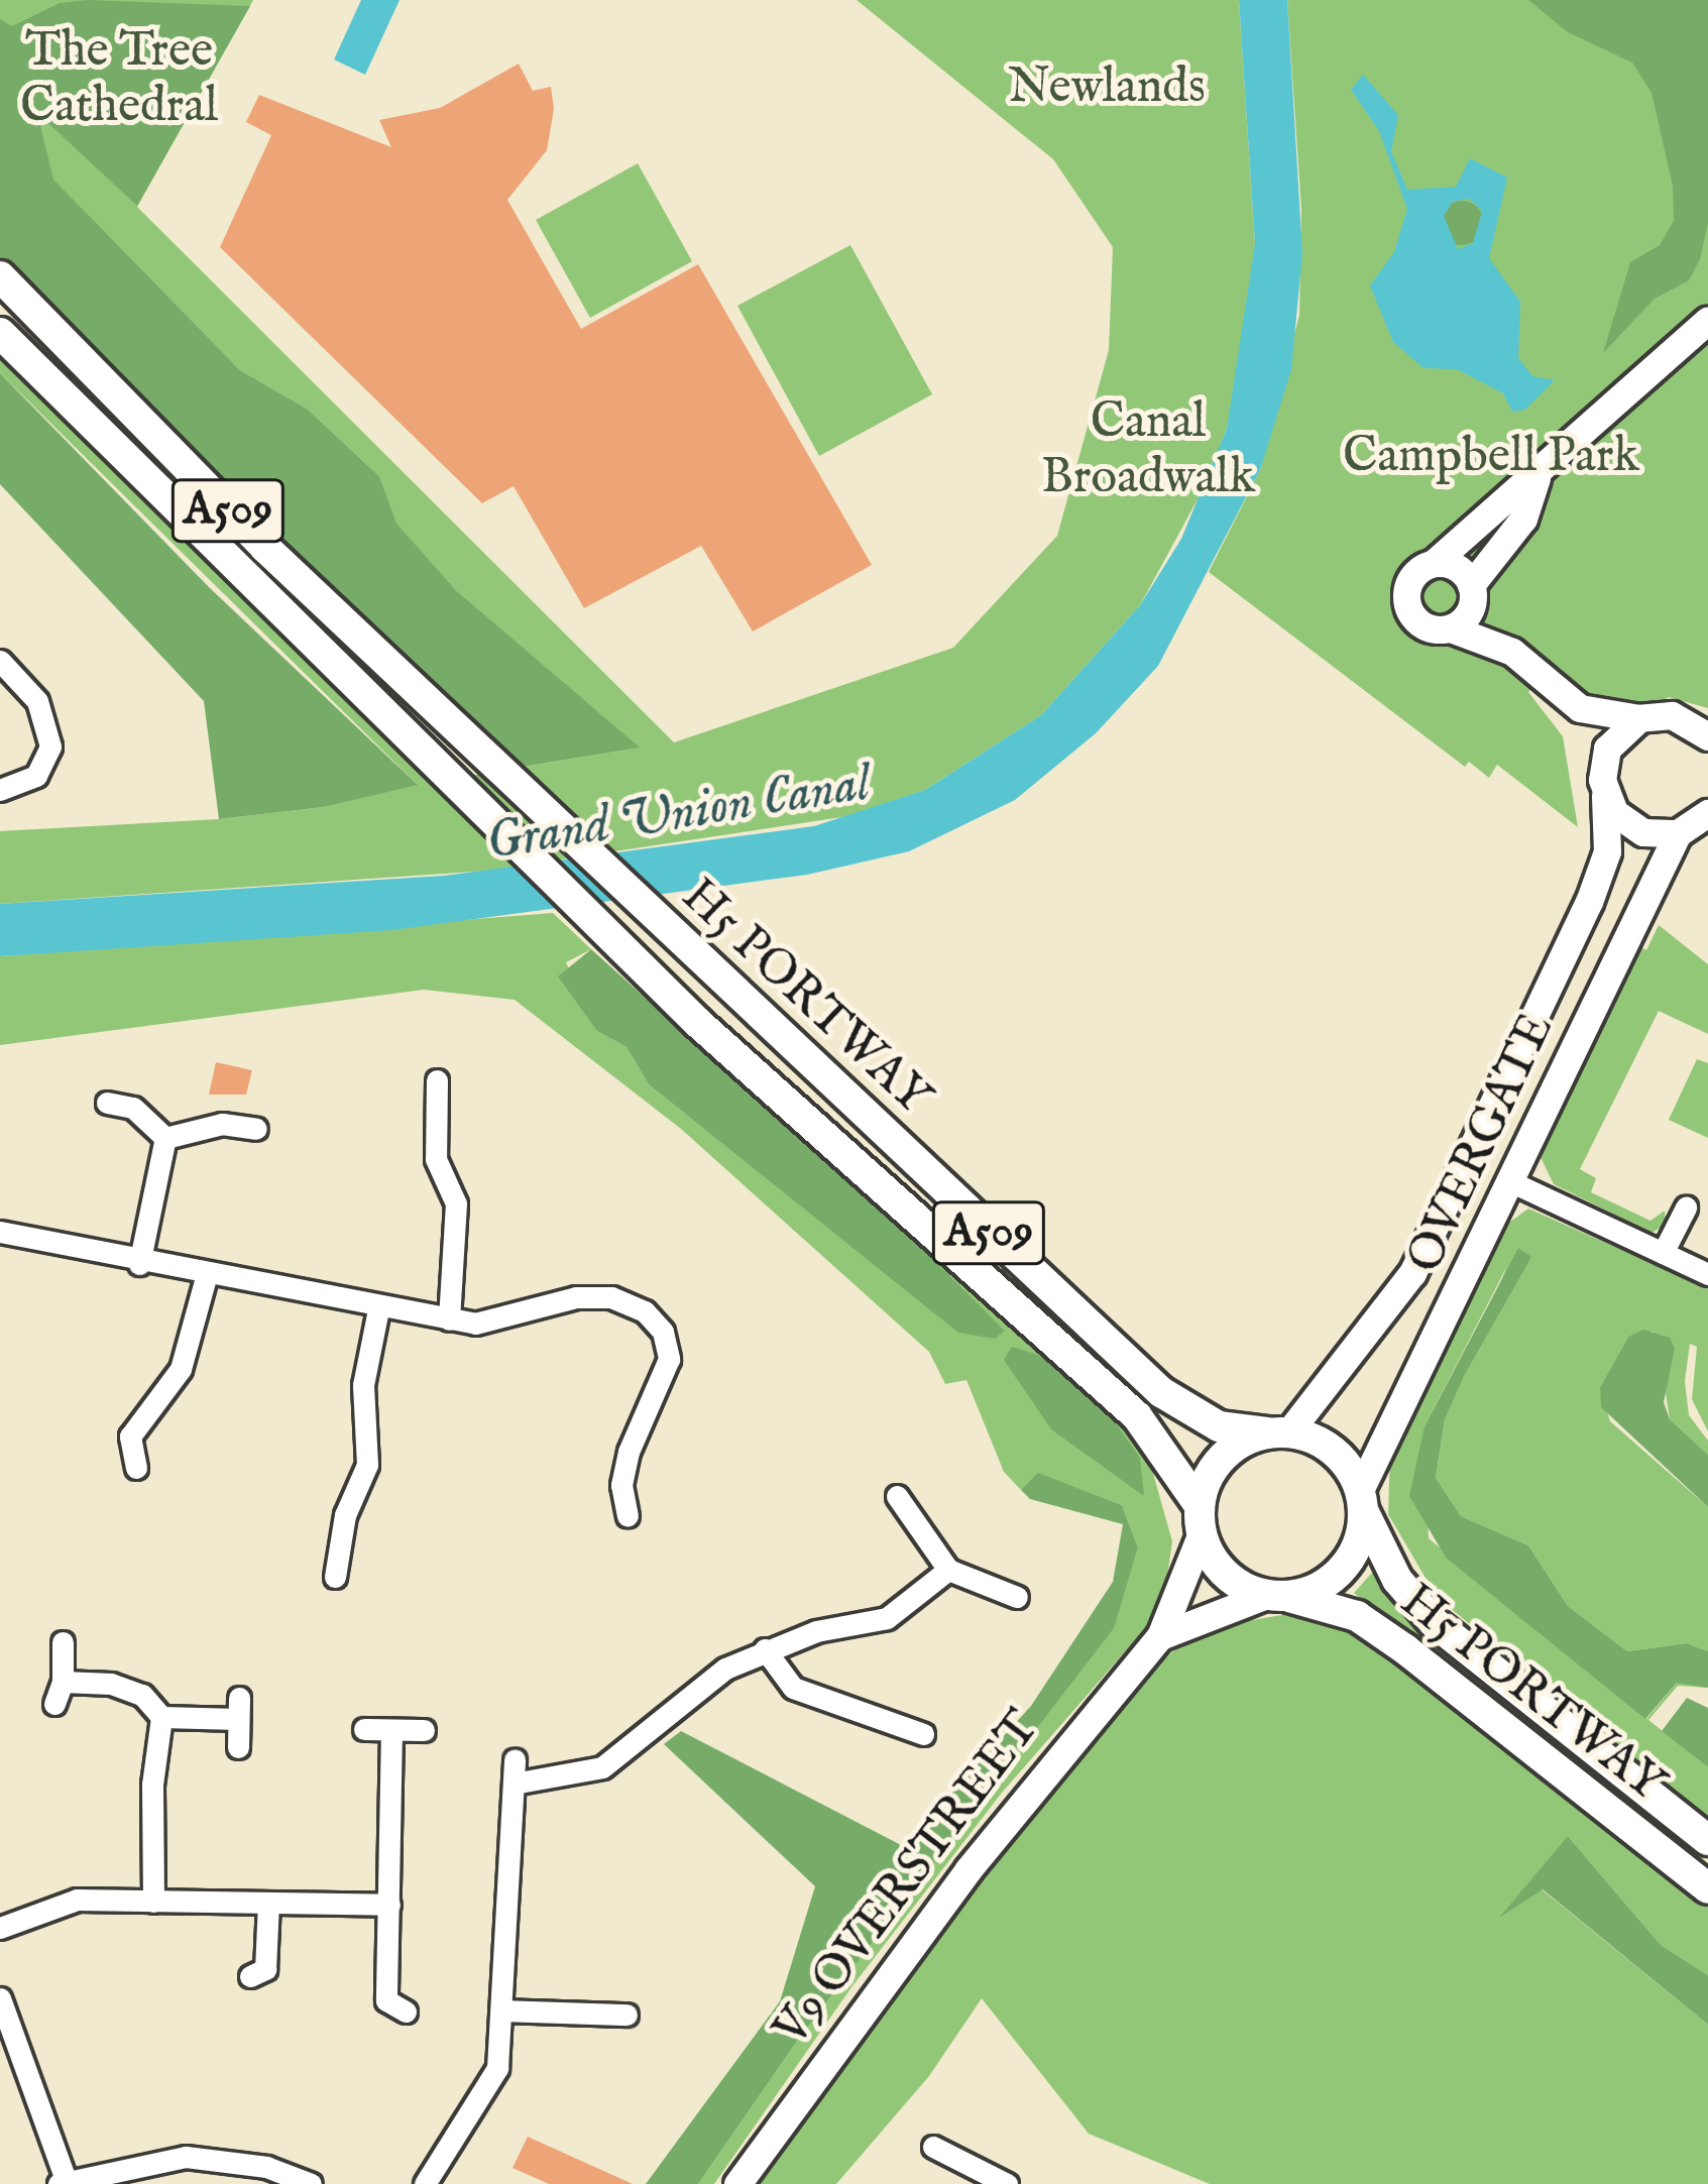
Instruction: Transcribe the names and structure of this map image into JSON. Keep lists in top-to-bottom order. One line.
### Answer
{"streets":{"main road":["A509","H5 PORTWAY"],"street":["OVERGATE","V9 OVERSTREET"]},"crossings":[["A509","H5 PORTWAY"],["A509","OVERGATE"],["A509","V9 OVERSTREET"],["H5 PORTWAY","OVERGATE"],["H5 PORTWAY","V9 OVERSTREET"],["OVERGATE","V9 OVERSTREET"]],"water":["Grand Union Canal"],"parks":["The Tree Cathedral","Newlands","Canal Broadwalk","Campbell Park"]}
